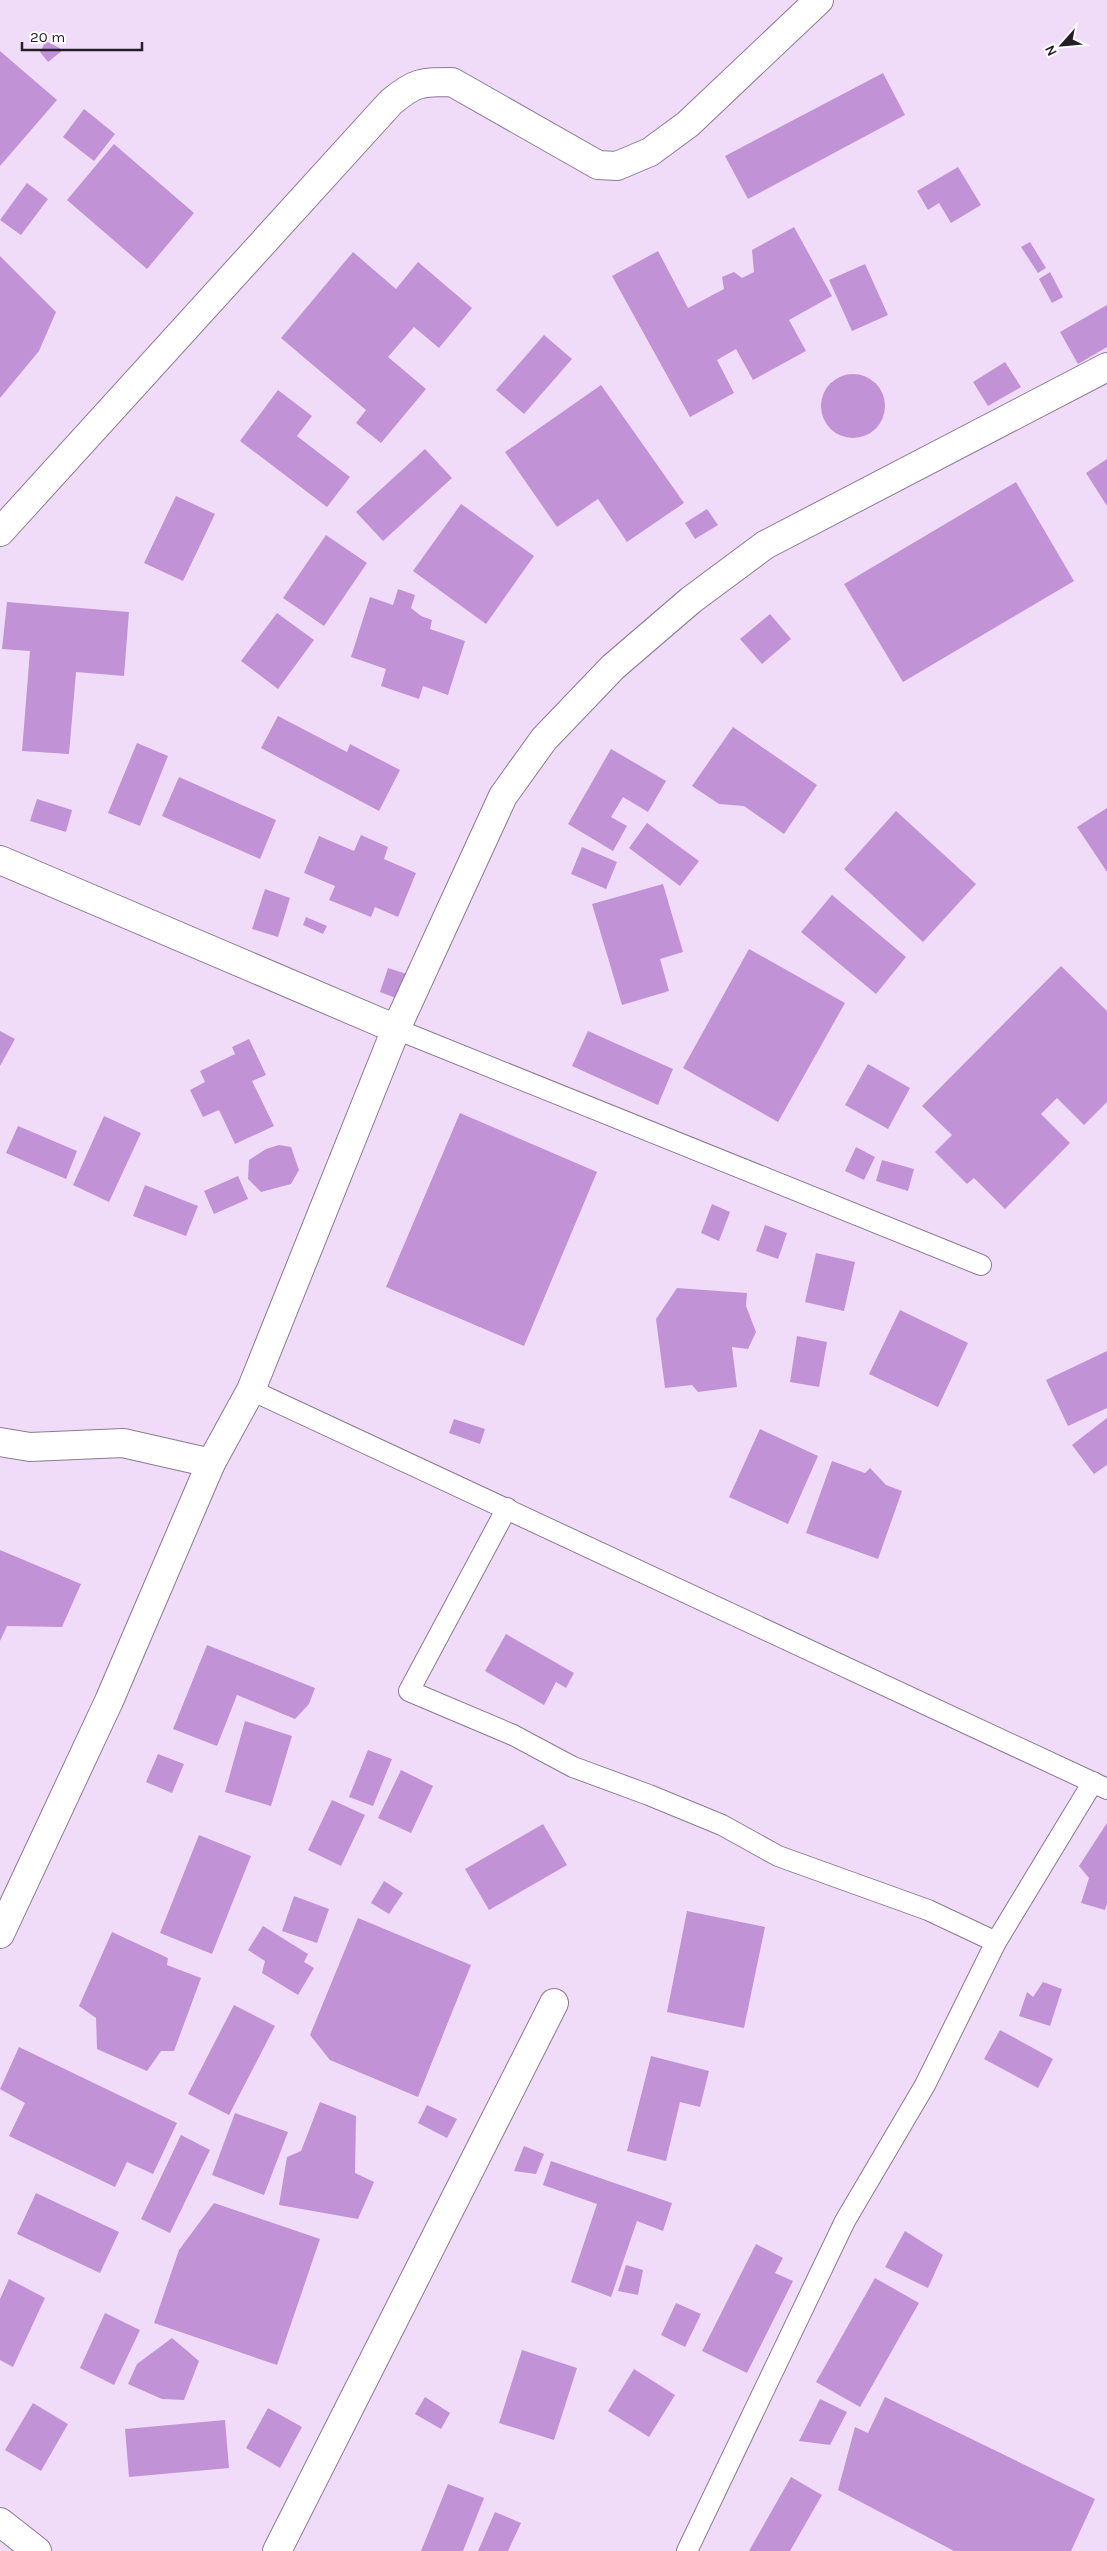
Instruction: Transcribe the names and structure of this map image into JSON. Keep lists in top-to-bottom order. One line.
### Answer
{"scale_bar":"20 m","north":"bottom left"}
